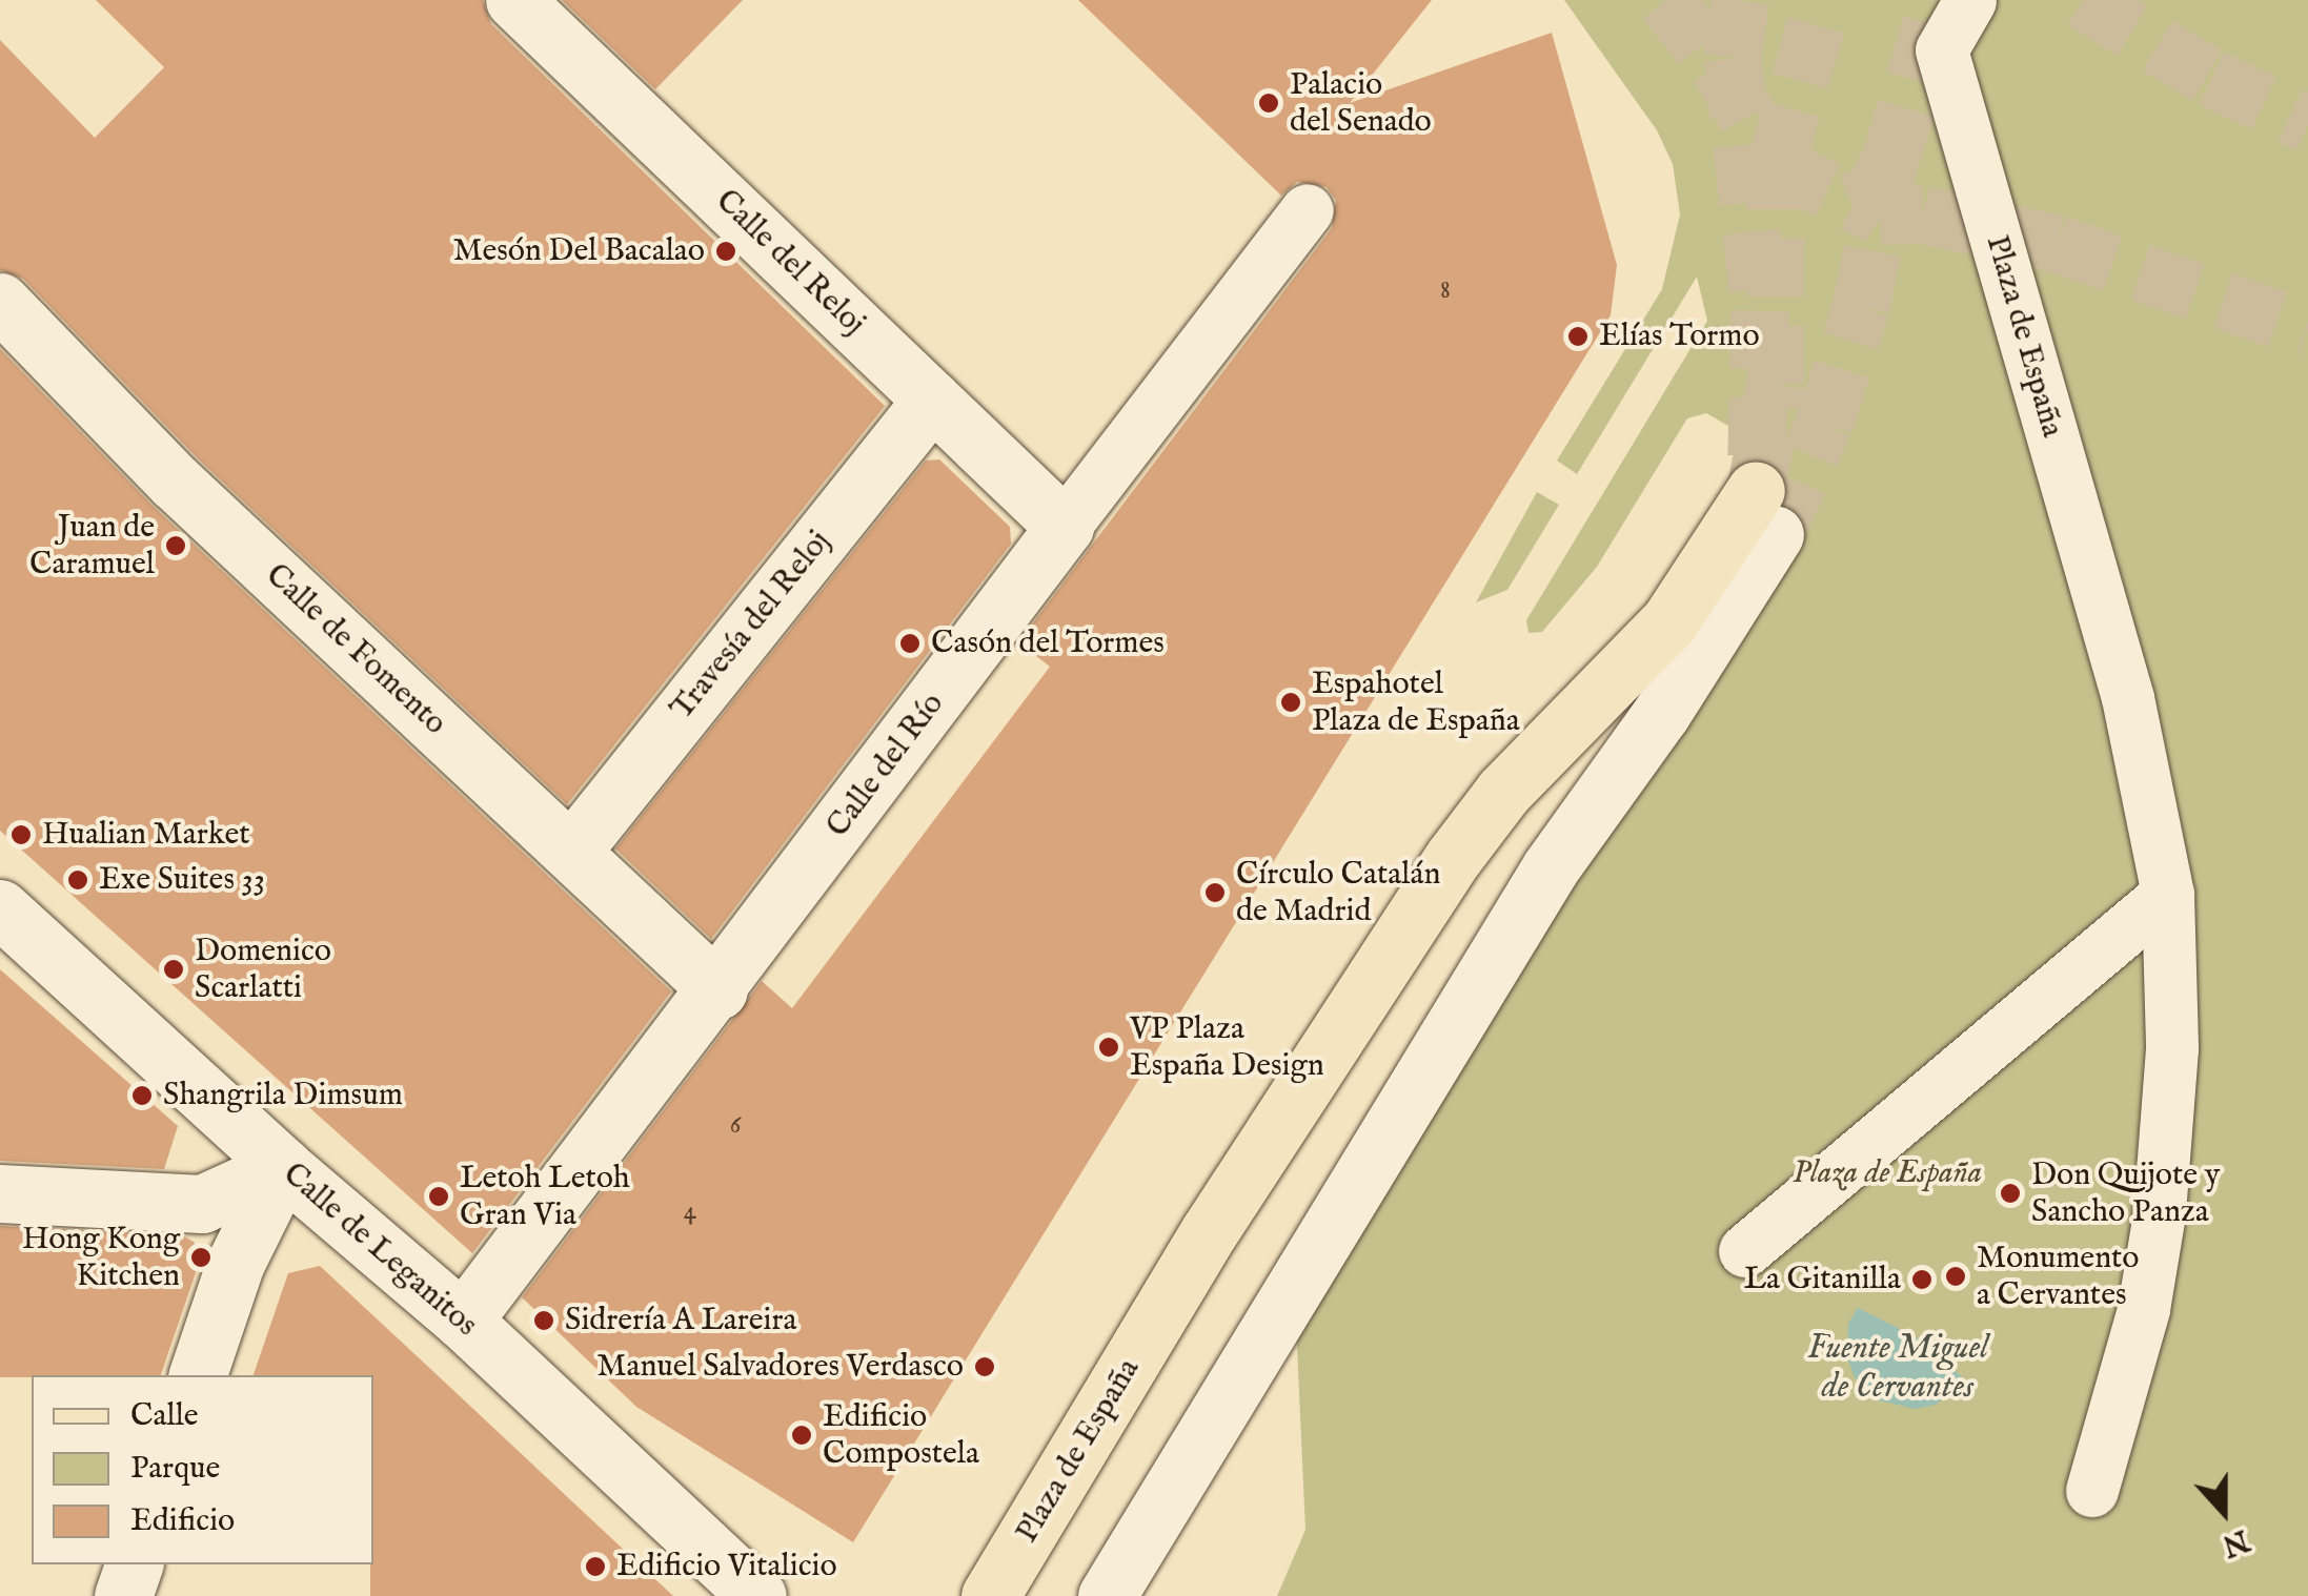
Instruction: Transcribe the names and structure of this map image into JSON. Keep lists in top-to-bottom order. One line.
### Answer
{"streets":{"main road":["Plaza de España"],"street":["Calle del Reloj","Travesía del Reloj","Calle de Fomento","Calle del Río","Calle de Leganitos"]},"crossings":[["Calle del Reloj","Travesía del Reloj"],["Calle del Reloj","Calle del Río"],["Travesía del Reloj","Calle de Fomento"],["Calle de Fomento","Calle del Río"],["Calle del Río","Calle de Leganitos"]],"water":["Fuente Miguel de Cervantes"],"parks":["Plaza de España"],"places":["Palacio del Senado","Mesón Del Bacalao","Elías Tormo","Juan de Caramuel","Casón del Tormes","Espahotel Plaza de España","Hualian Market","Exe Suites 33","Círculo Catalán de Madrid","Domenico Scarlatti","VP Plaza España Design","Shangrila Dimsum","Don Quijote y Sancho Panza","Letoh Letoh Gran Via","Hong Kong Kitchen","Monumento a Cervantes","La Gitanilla","Sidrería A Lareira","Manuel Salvadores Verdasco","Edificio Compostela","Edificio Vitalicio"],"house_numbers":["8","6","4"],"legend":["Calle","Parque","Edificio"],"north":"bottom"}
